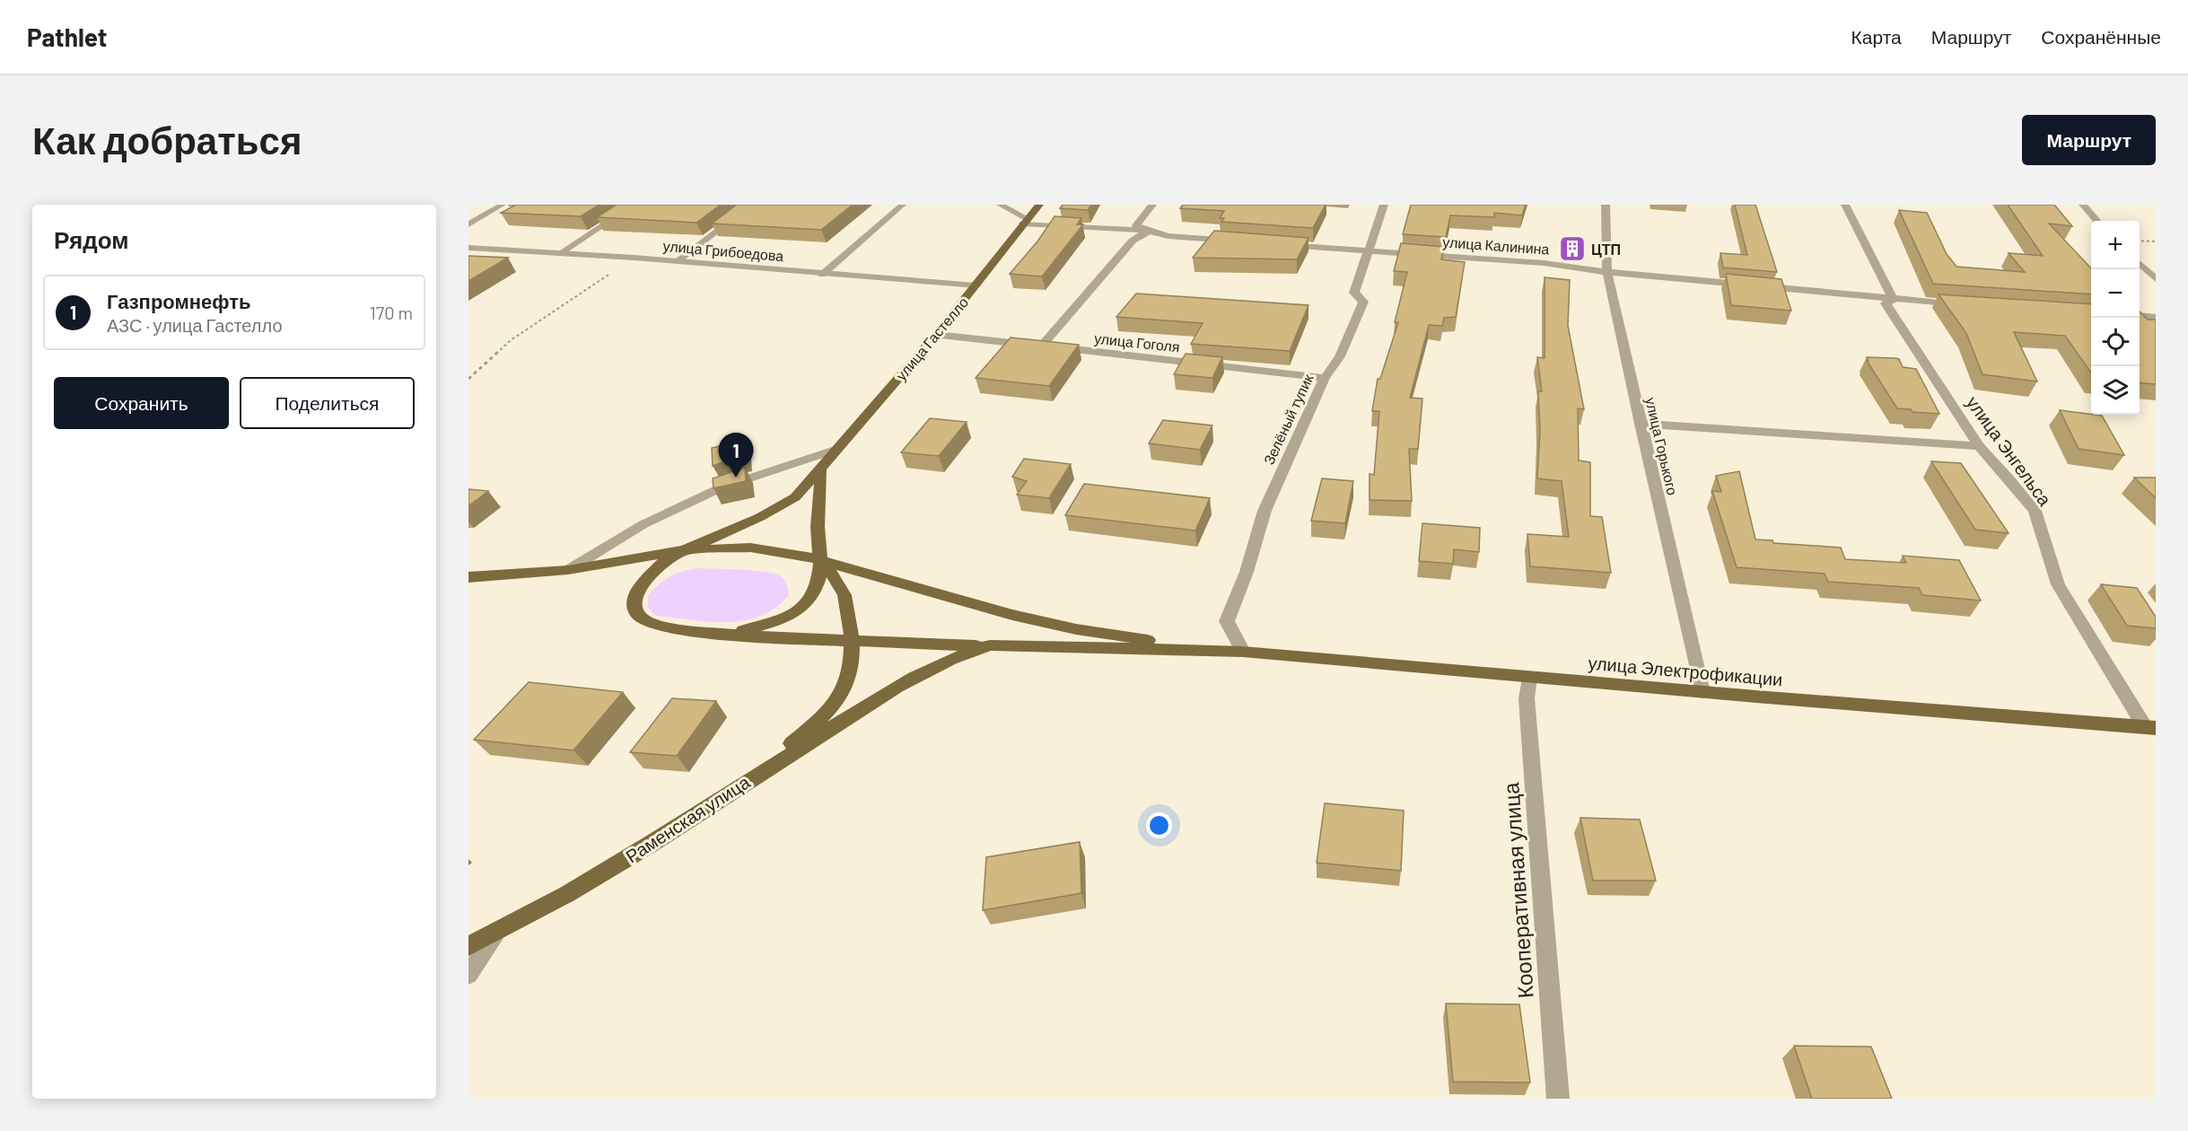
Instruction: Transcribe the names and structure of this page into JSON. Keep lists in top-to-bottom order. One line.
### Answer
{"streets":{"main road":["улица Гастелло","улица Электрофикации","Раменская улица"],"street":["улица Калинина","улица Грибоедова","улица Гоголя","Зелёный тупик","улица Горького","улица Энгельса","Кооперативная улица"]},"crossings":[["улица Калинина","Зелёный тупик"],["улица Калинина","улица Горького"],["улица Калинина","улица Энгельса"],["улица Грибоедова","улица Гастелло"],["улица Гастелло","улица Гоголя"],["улица Гоголя","Зелёный тупик"],["Зелёный тупик","улица Электрофикации"],["улица Горького","улица Электрофикации"],["улица Энгельса","улица Электрофикации"],["улица Электрофикации","Кооперативная улица"]],"places":{"building":["ЦТП"]},"page":{"header":"Pathlet","nav":["Карта","Маршрут","Сохранённые"],"buttons":["Маршрут",["Сохранить","Поделиться"]],"title":"Как добраться","heading":"Рядом","map_buttons":["+","−"],"list":[{"mark":"1","name":"Газпромнефть","note":"АЗС · улица Гастелло","value":"170 m"}],"pins":"1"}}
